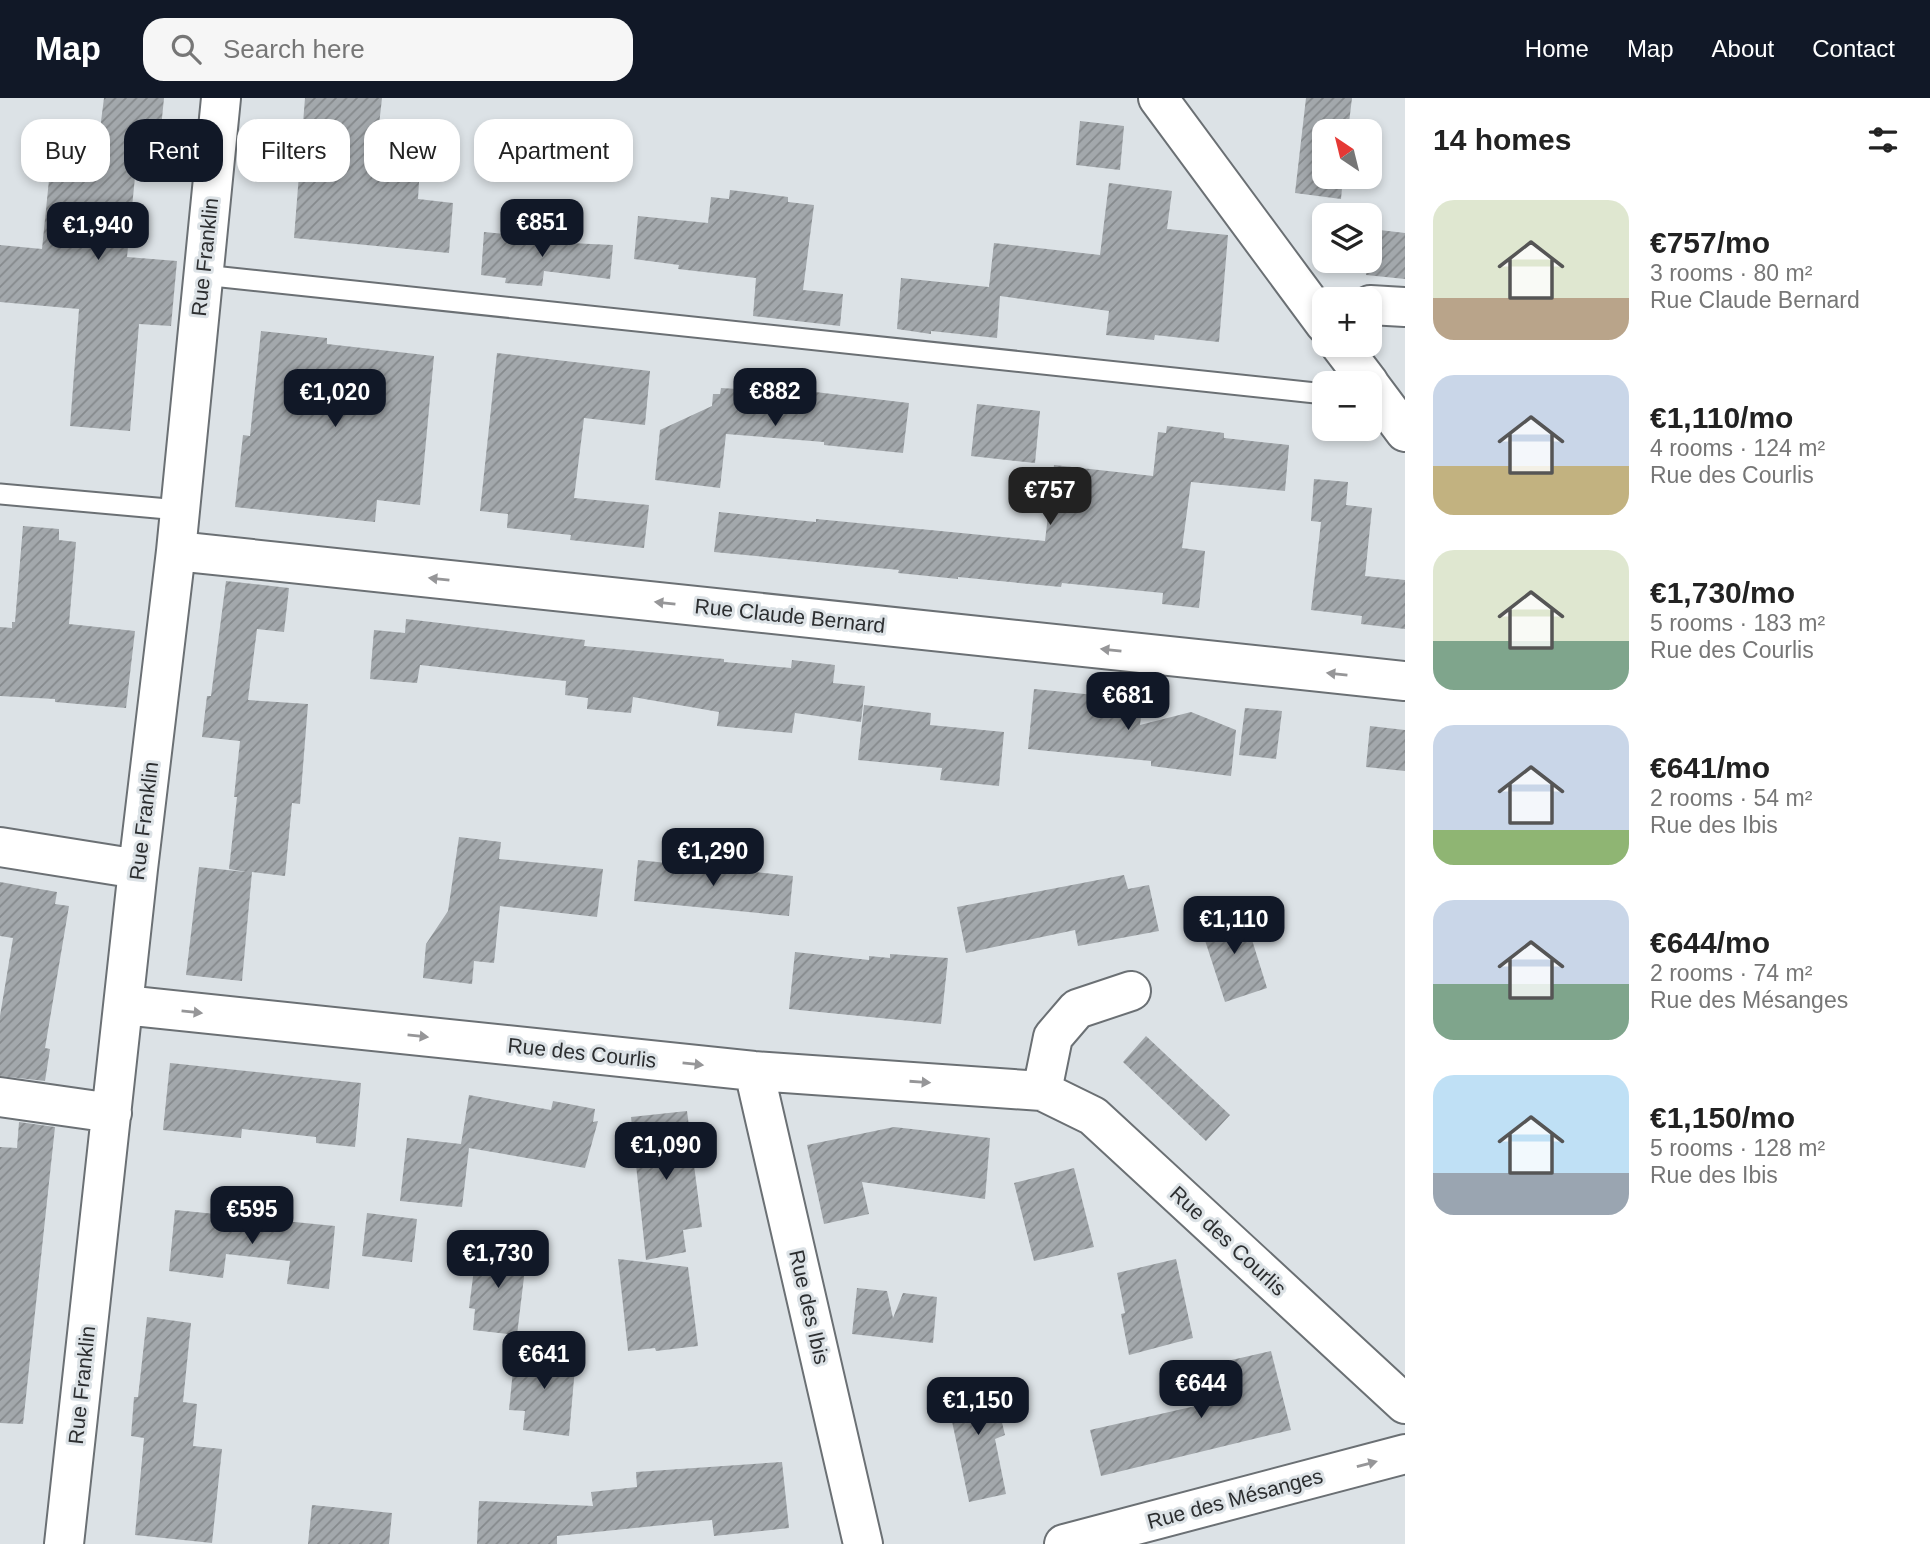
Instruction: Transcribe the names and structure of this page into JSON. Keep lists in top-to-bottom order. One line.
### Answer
{"streets":{"street":["Rue Franklin","Rue Claude Bernard","Rue des Courlis","Rue des Ibis","Rue des Mésanges"]},"crossings":[["Rue Franklin","Rue Claude Bernard"],["Rue Franklin","Rue des Courlis"],["Rue des Courlis","Rue des Ibis"]],"one_way":["Rue Claude Bernard","Rue des Courlis","Rue des Mésanges"],"north":"top left","page":{"header":"Map","search":"Search here","nav":["Home","Map","About","Contact"],"heading":"14 homes","map_buttons":["+","−"],"chip":["Buy","Rent","Filters","New","Apartment"],"list":[{"name":"€757/mo","note":"3 rooms · 80 m² · Rue Claude Bernard"},{"name":"€1,110/mo","note":"4 rooms · 124 m² · Rue des Courlis"},{"name":"€1,730/mo","note":"5 rooms · 183 m² · Rue des Courlis"},{"name":"€641/mo","note":"2 rooms · 54 m² · Rue des Ibis"},{"name":"€644/mo","note":"2 rooms · 74 m² · Rue des Mésanges"},{"name":"€1,150/mo","note":"5 rooms · 128 m² · Rue des Ibis"}],"price":["€851","€1,940","€882","€1,020","€757","€681","€1,290","€1,110","€1,090","€595","€1,730","€641","€644","€1,150"]}}
